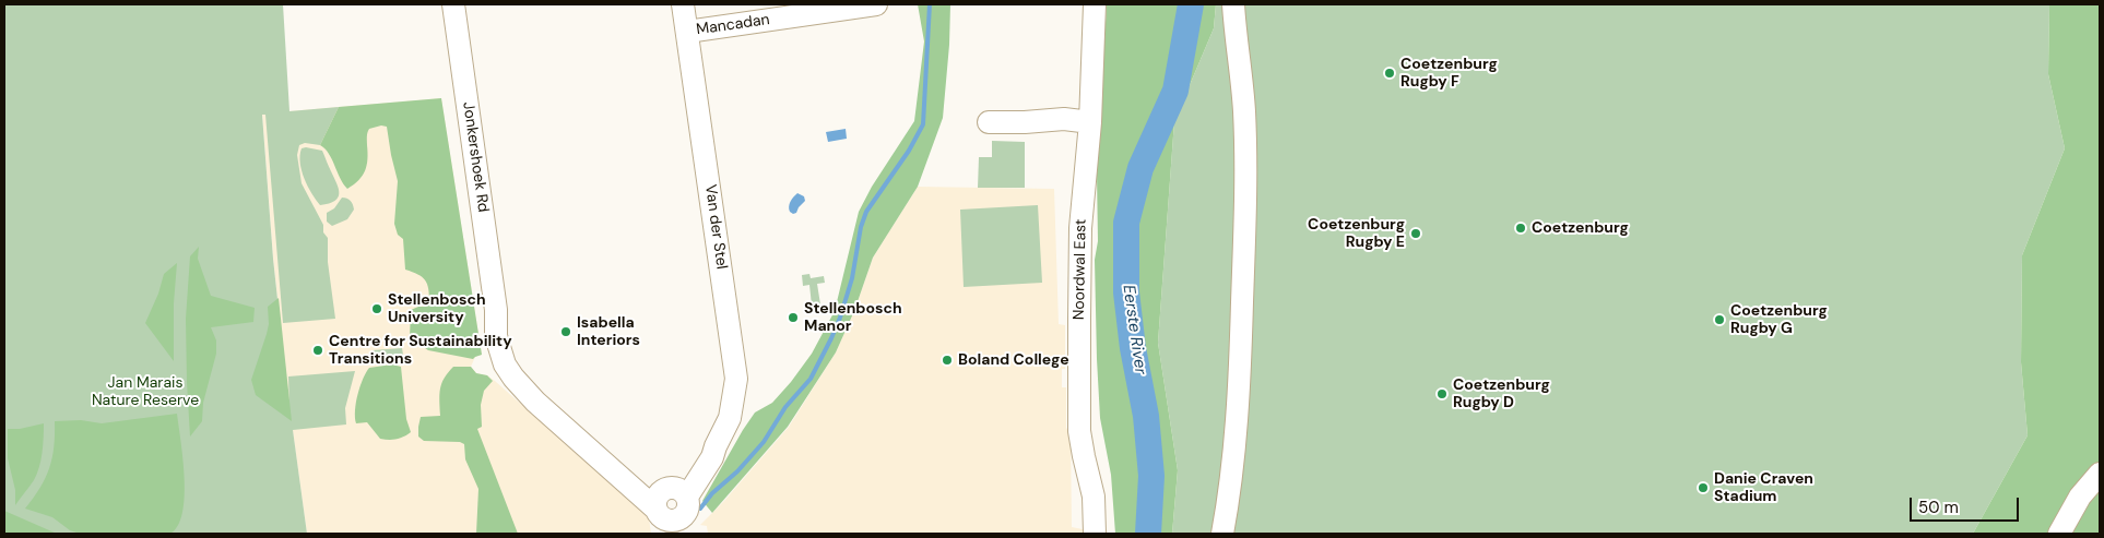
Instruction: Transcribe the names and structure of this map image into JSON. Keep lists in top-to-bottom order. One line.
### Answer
{"streets":{"street":["Mancadan","Jonkershoek Rd","Van der Stel","Noordwal East"]},"crossings":[["Mancadan","Van der Stel"],["Jonkershoek Rd","Van der Stel"]],"water":["Eerste River"],"parks":["Jan Marais Nature Reserve"],"places":["Coetzenburg Rugby F","Coetzenburg","Coetzenburg Rugby E","Stellenbosch University","Stellenbosch Manor","Coetzenburg Rugby G","Isabella Interiors","Centre for Sustainability Transitions","Boland College","Coetzenburg Rugby D","Danie Craven Stadium"],"scale_bar":"50 m"}
